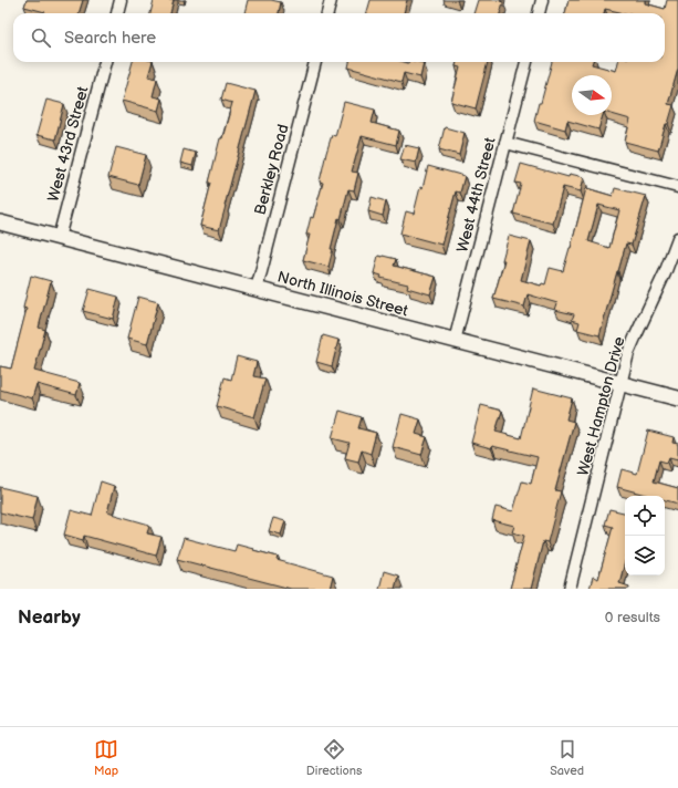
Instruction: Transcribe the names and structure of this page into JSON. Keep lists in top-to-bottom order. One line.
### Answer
{"streets":{"street":["West 43rd Street","Berkley Road","West 44th Street","North Illinois Street","West Hampton Drive"]},"crossings":[["West 43rd Street","North Illinois Street"],["Berkley Road","North Illinois Street"],["West 44th Street","North Illinois Street"],["North Illinois Street","West Hampton Drive"]],"north":"right","page":{"search":"Search here","heading":["Nearby","0 results"],"nav":["Map","Directions","Saved"]}}
